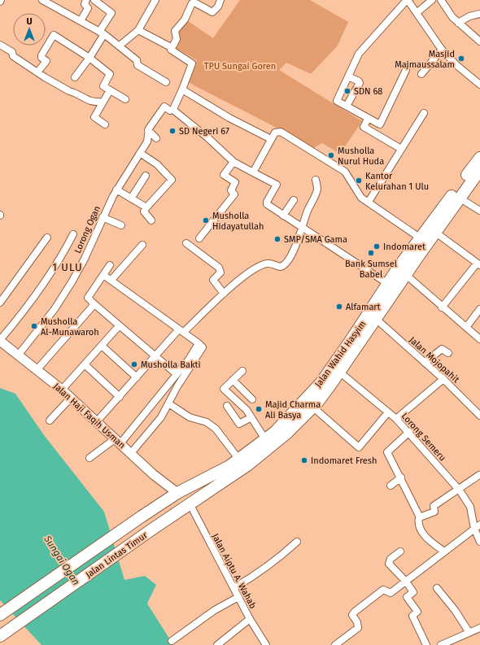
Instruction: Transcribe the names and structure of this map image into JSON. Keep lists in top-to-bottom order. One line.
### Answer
{"streets":{"highway":["Jalan Wahid Hasyim","Jalan Lintas Timur"],"street":["Lorong Ogan","Jalan Mojopahit","Jalan Haji Faqih Usman","Lorong Semeru","Jalan Aiptu A. Wahab"]},"crossings":[["Lorong Ogan","Jalan Haji Faqih Usman"],["Jalan Wahid Hasyim","Jalan Mojopahit"],["Jalan Wahid Hasyim","Jalan Haji Faqih Usman"],["Jalan Wahid Hasyim","Lorong Semeru"],["Jalan Wahid Hasyim","Jalan Lintas Timur"],["Jalan Wahid Hasyim","Jalan Aiptu A. Wahab"]],"districts":["1 ULU"],"water":["Sungai Ogan"],"parks":["TPU Sungai Goren"],"places":["Masjid Majmaussalam","SDN 68","SD Negeri 67","Musholla Nurul Huda","Kantor Kelurahan 1 Ulu","Musholla Hidayatullah","SMP/SMA Gama","Indomaret","Bank Sumsel Babel","Alfamart","Musholla Al-Munawaroh","Musholla Bakti","Majid Charma Ali Basya","Indomaret Fresh"],"north":"top"}
